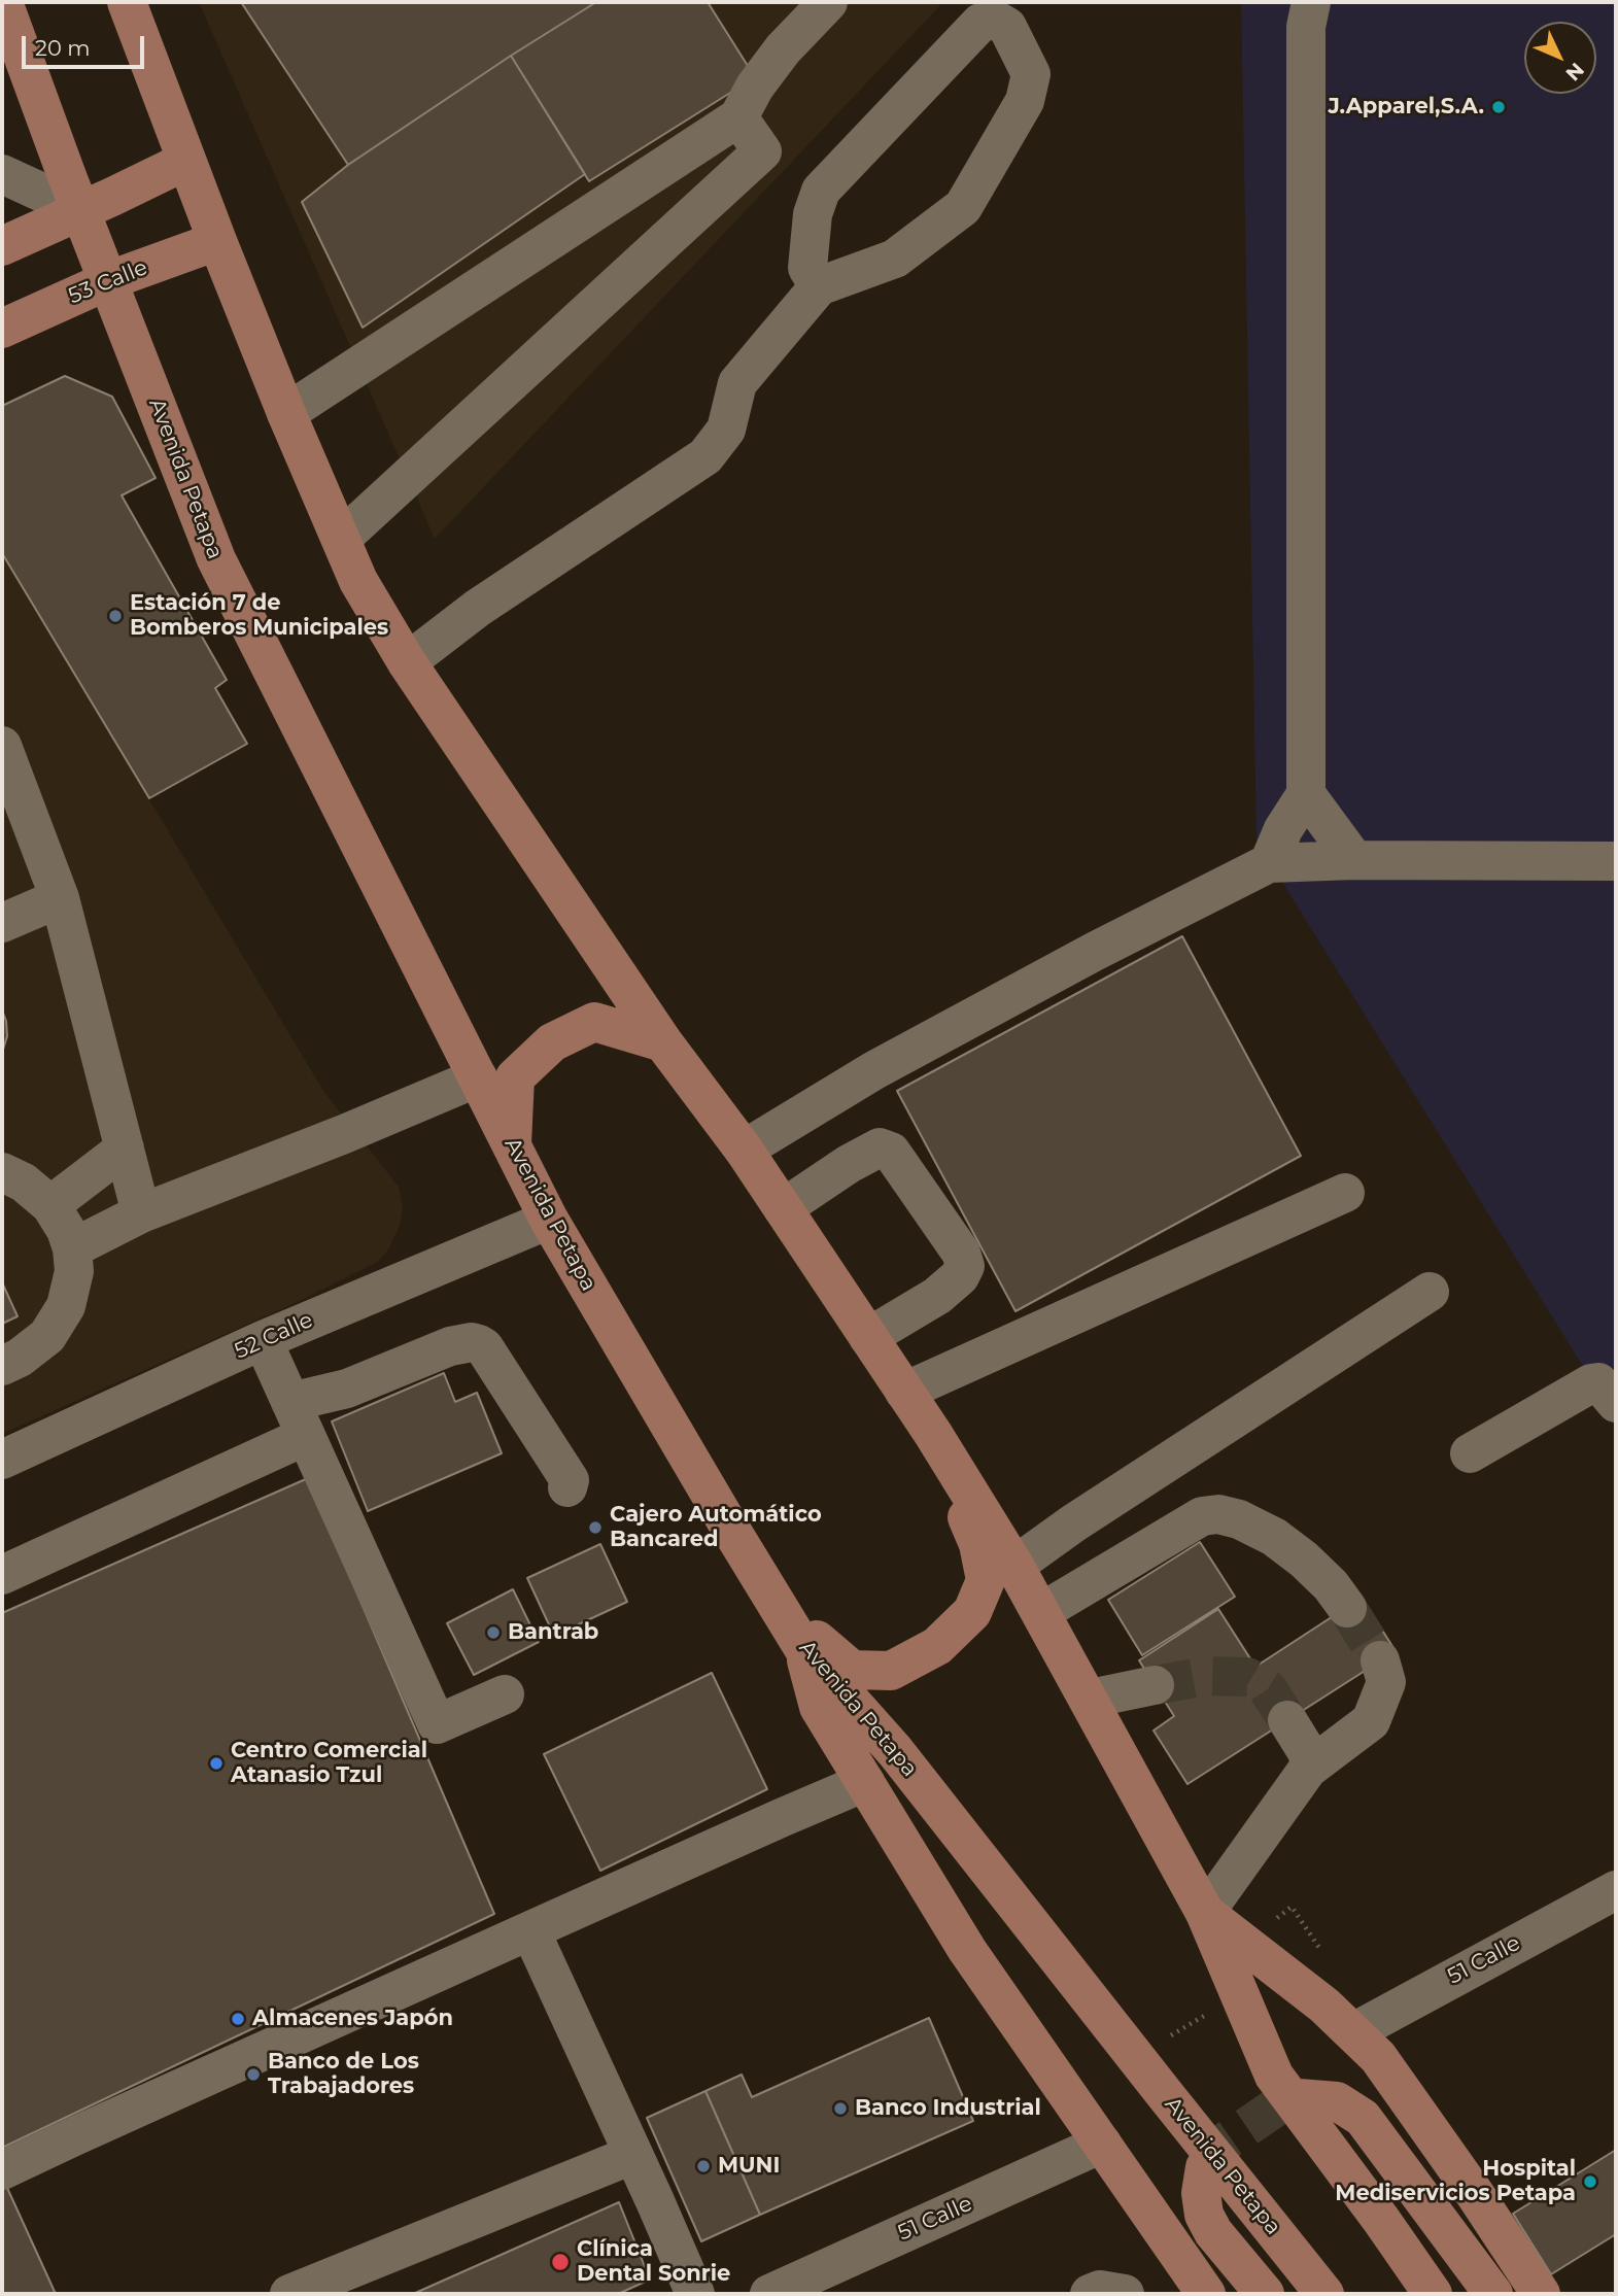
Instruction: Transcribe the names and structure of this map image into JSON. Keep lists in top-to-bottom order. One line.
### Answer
{"streets":{"main road":["53 Calle","Avenida Petapa"],"street":["52 Calle","51 Calle"]},"crossings":[["53 Calle","Avenida Petapa"],["Avenida Petapa","52 Calle"]],"places":["J.Apparel,S.A.","Estación 7 de Bomberos Municipales","Cajero Automático Bancared","Bantrab","Centro Comercial Atanasio Tzul","Almacenes Japón","Banco de Los Trabajadores","Banco Industrial","MUNI","Hospital Mediservicios Petapa","Clínica Dental Sonrie"],"scale_bar":"20 m","north":"bottom right"}
